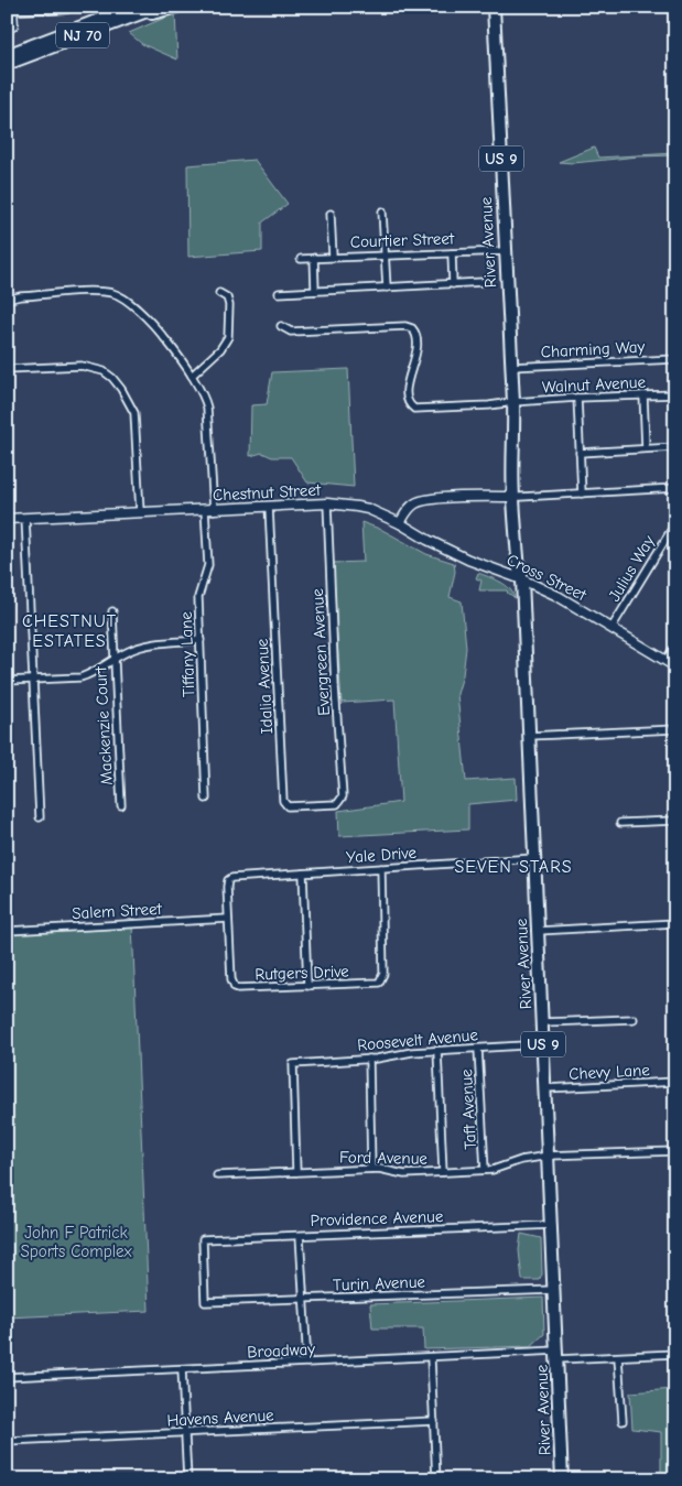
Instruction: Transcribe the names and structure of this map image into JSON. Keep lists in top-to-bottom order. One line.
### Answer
{"streets":{"highway":["NJ 70","US 9","River Avenue"],"street":["Courtier Street","Charming Way","Walnut Avenue","Chestnut Street","Julius Way","Cross Street","Evergreen Avenue","Tiffany Lane","Idalia Avenue","Mackenzie Court","Yale Drive","Salem Street","Rutgers Drive","Roosevelt Avenue","Chevy Lane","Taft Avenue","Ford Avenue","Providence Avenue","Turin Avenue","Broadway","Havens Avenue"]},"crossings":[["Courtier Street","River Avenue"],["River Avenue","Charming Way"],["River Avenue","Walnut Avenue"],["River Avenue","Cross Street"],["River Avenue","Yale Drive"],["River Avenue","Roosevelt Avenue"],["River Avenue","Chevy Lane"],["River Avenue","Ford Avenue"],["River Avenue","Providence Avenue"],["River Avenue","Turin Avenue"],["River Avenue","Broadway"],["Chestnut Street","Cross Street"],["Chestnut Street","Evergreen Avenue"],["Chestnut Street","Tiffany Lane"],["Chestnut Street","Idalia Avenue"],["Julius Way","Cross Street"],["Evergreen Avenue","Idalia Avenue"],["Yale Drive","Salem Street"],["Yale Drive","Rutgers Drive"],["Salem Street","Rutgers Drive"],["Roosevelt Avenue","Taft Avenue"],["Roosevelt Avenue","Ford Avenue"],["Taft Avenue","Ford Avenue"],["Providence Avenue","Turin Avenue"]],"districts":["CHESTNUT ESTATES","SEVEN STARS"],"parks":["John F Patrick Sports Complex"]}
